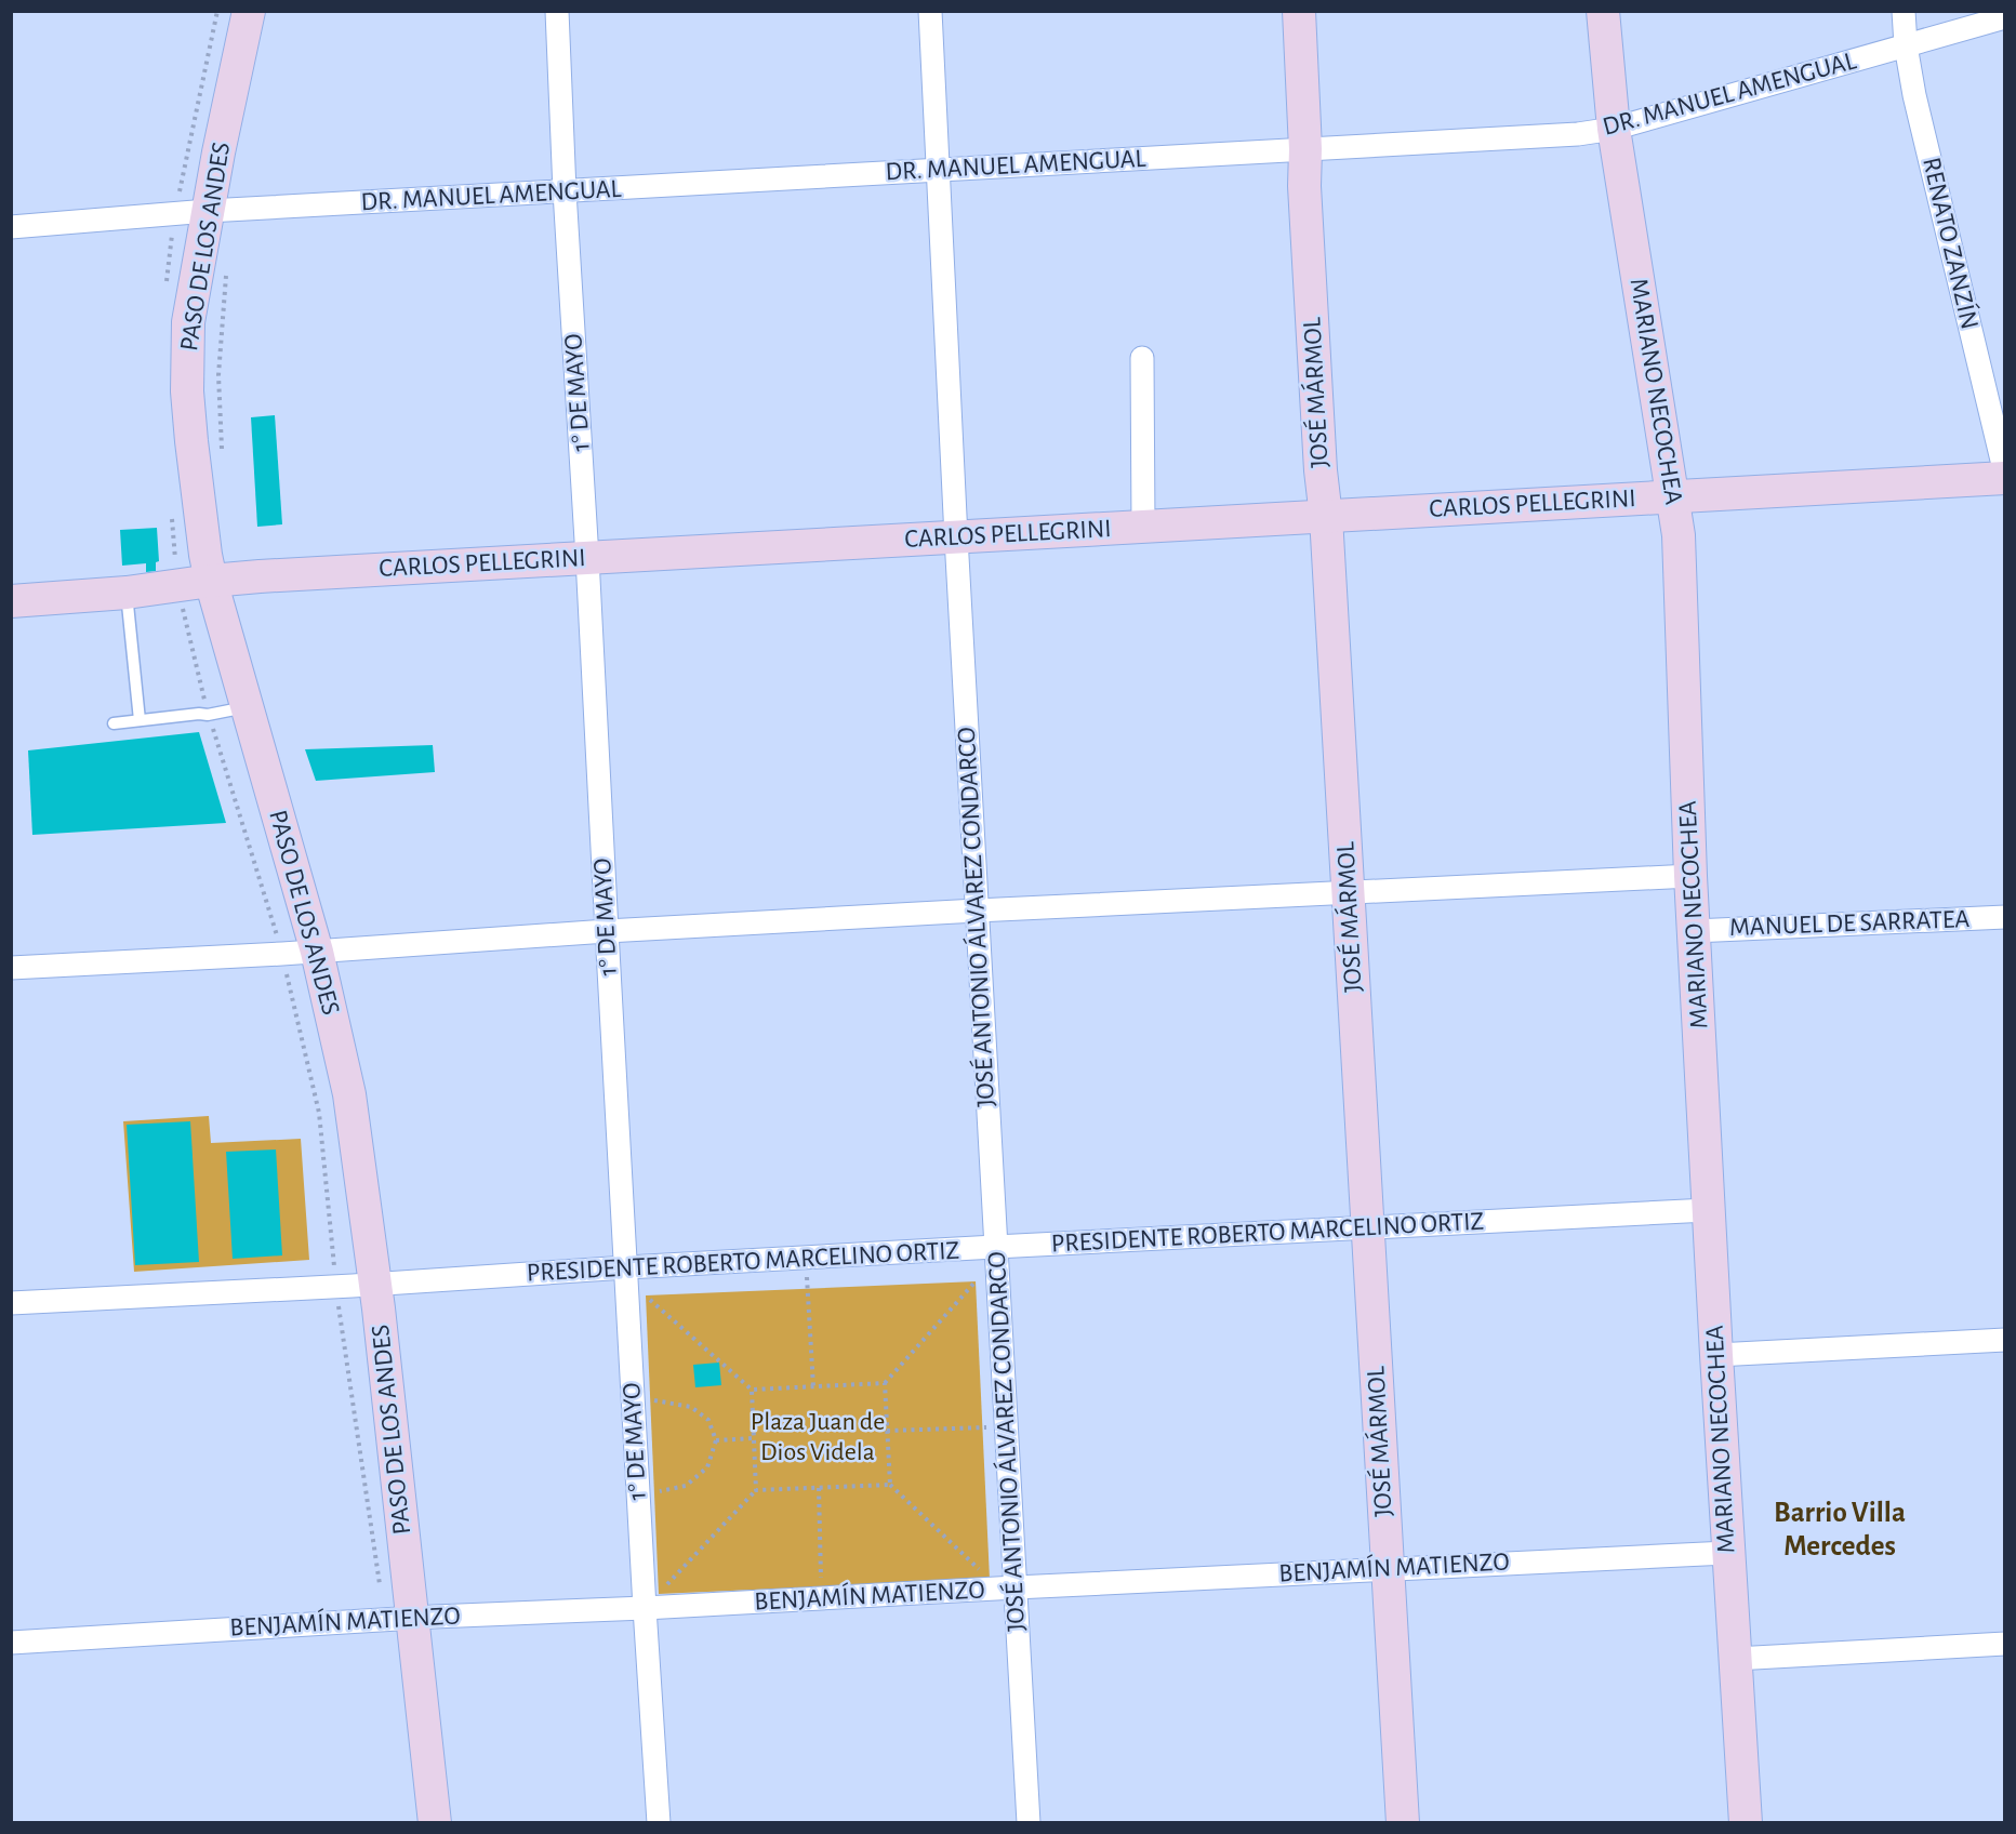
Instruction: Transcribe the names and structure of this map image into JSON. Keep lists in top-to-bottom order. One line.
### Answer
{"streets":{"street":["DR. MANUEL AMENGUAL","RENATO ZANZÍN","PASO DE LOS ANDES","MARIANO NECOCHEA","1° DE MAYO","JOSÉ MÁRMOL","CARLOS PELLEGRINI","JOSÉ ANTONIO ÁLVAREZ CONDARCO","MANUEL DE SARRATEA","PRESIDENTE ROBERTO MARCELINO ORTIZ","BENJAMÍN MATIENZO"]},"crossings":[["DR. MANUEL AMENGUAL","RENATO ZANZÍN"],["DR. MANUEL AMENGUAL","PASO DE LOS ANDES"],["DR. MANUEL AMENGUAL","MARIANO NECOCHEA"],["DR. MANUEL AMENGUAL","1° DE MAYO"],["DR. MANUEL AMENGUAL","JOSÉ MÁRMOL"],["DR. MANUEL AMENGUAL","JOSÉ ANTONIO ÁLVAREZ CONDARCO"],["PASO DE LOS ANDES","CARLOS PELLEGRINI"],["PASO DE LOS ANDES","PRESIDENTE ROBERTO MARCELINO ORTIZ"],["PASO DE LOS ANDES","BENJAMÍN MATIENZO"],["MARIANO NECOCHEA","CARLOS PELLEGRINI"],["MARIANO NECOCHEA","MANUEL DE SARRATEA"],["MARIANO NECOCHEA","PRESIDENTE ROBERTO MARCELINO ORTIZ"],["MARIANO NECOCHEA","BENJAMÍN MATIENZO"],["1° DE MAYO","CARLOS PELLEGRINI"],["1° DE MAYO","PRESIDENTE ROBERTO MARCELINO ORTIZ"],["1° DE MAYO","BENJAMÍN MATIENZO"],["JOSÉ MÁRMOL","CARLOS PELLEGRINI"],["JOSÉ MÁRMOL","PRESIDENTE ROBERTO MARCELINO ORTIZ"],["JOSÉ MÁRMOL","BENJAMÍN MATIENZO"],["CARLOS PELLEGRINI","JOSÉ ANTONIO ÁLVAREZ CONDARCO"],["JOSÉ ANTONIO ÁLVAREZ CONDARCO","PRESIDENTE ROBERTO MARCELINO ORTIZ"],["JOSÉ ANTONIO ÁLVAREZ CONDARCO","BENJAMÍN MATIENZO"]],"districts":["Barrio Villa Mercedes"],"parks":["Plaza Juan de Dios Videla"]}
